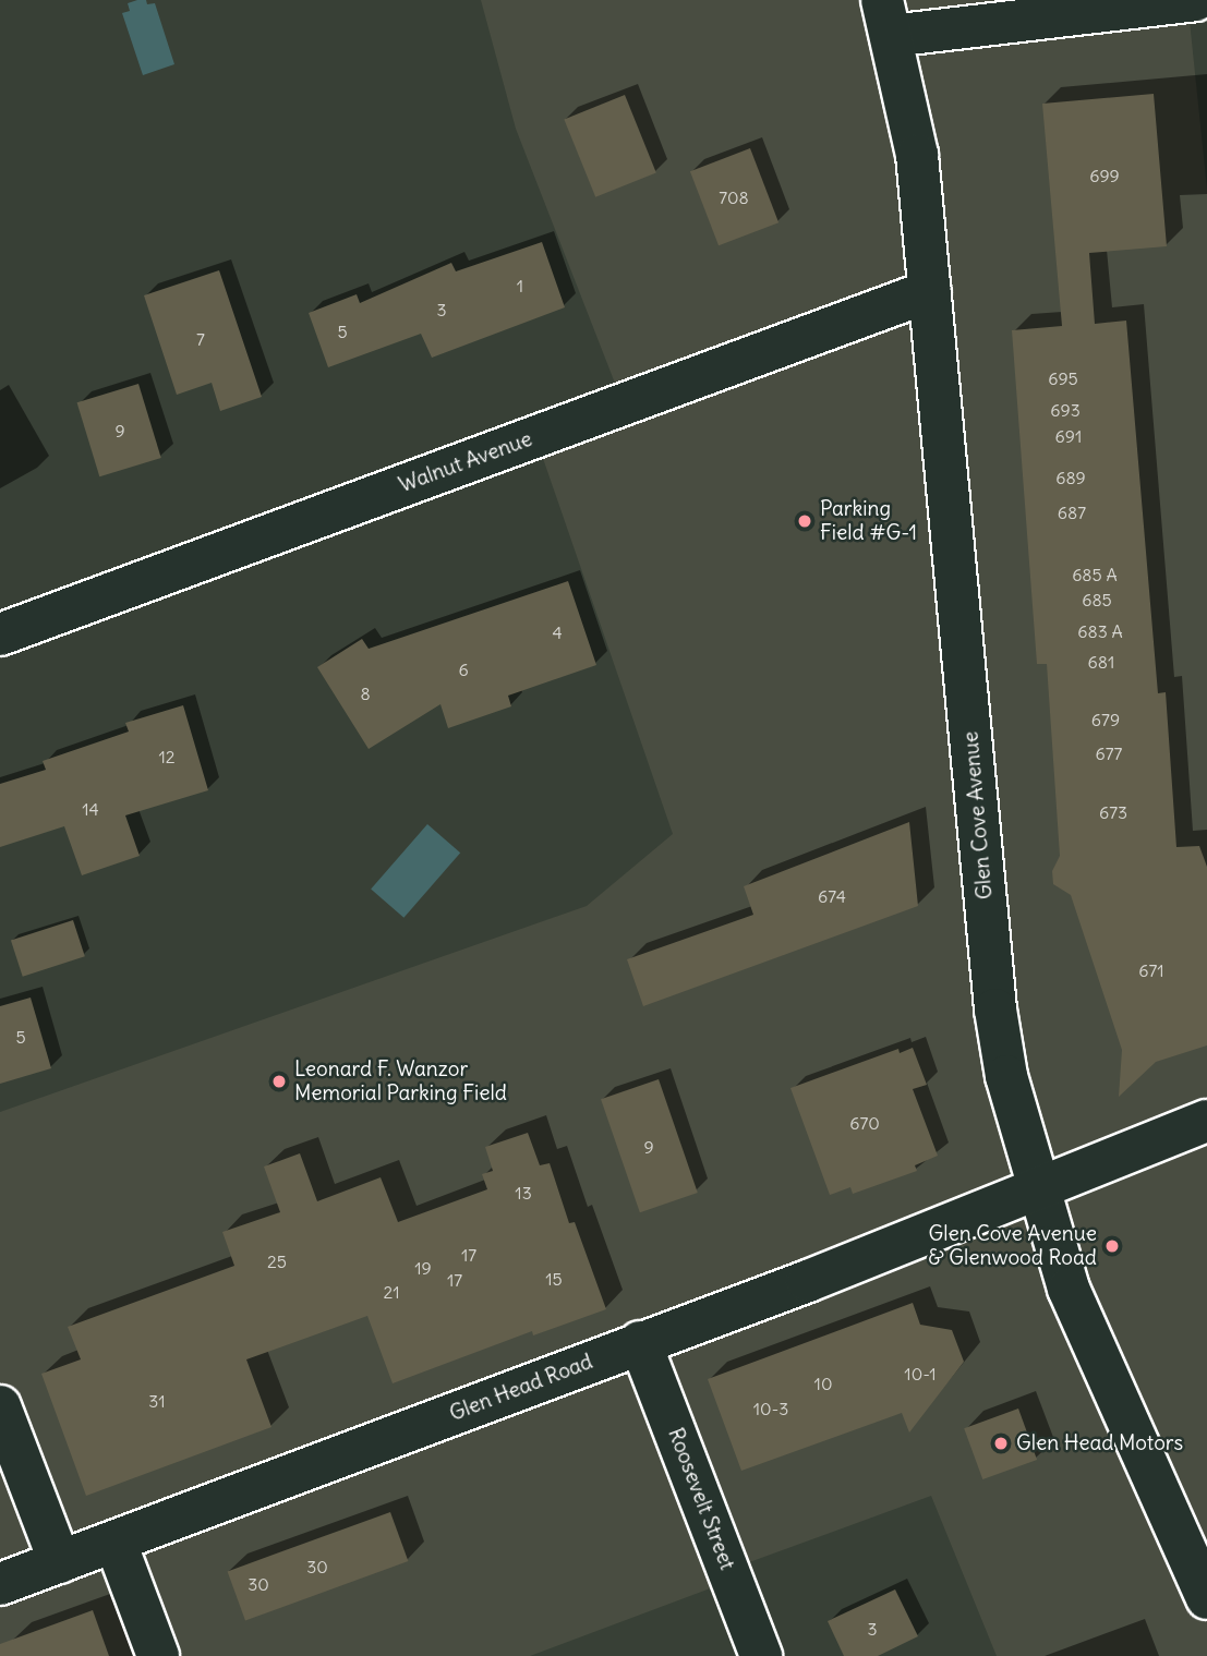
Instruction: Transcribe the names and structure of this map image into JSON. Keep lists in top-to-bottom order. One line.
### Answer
{"streets":{"main road":["Walnut Avenue","Glen Cove Avenue","Glen Head Road","Roosevelt Street"]},"crossings":[["Walnut Avenue","Glen Cove Avenue"],["Glen Cove Avenue","Glen Head Road"],["Glen Head Road","Roosevelt Street"]],"places":["Parking Field #G-1","Leonard F. Wanzor Memorial Parking Field","Glen Cove Avenue & Glenwood Road","Glen Head Motors"],"house_numbers":["699","708","1","3","5","7","695","693","9","691","689","687","685 A","685","683 A","4","681","6","8","679","677","12","14","673","674","671","5","670","9","13","17","25","19","15","17","21","10-1","10","31","10-3","30","30","3"]}
